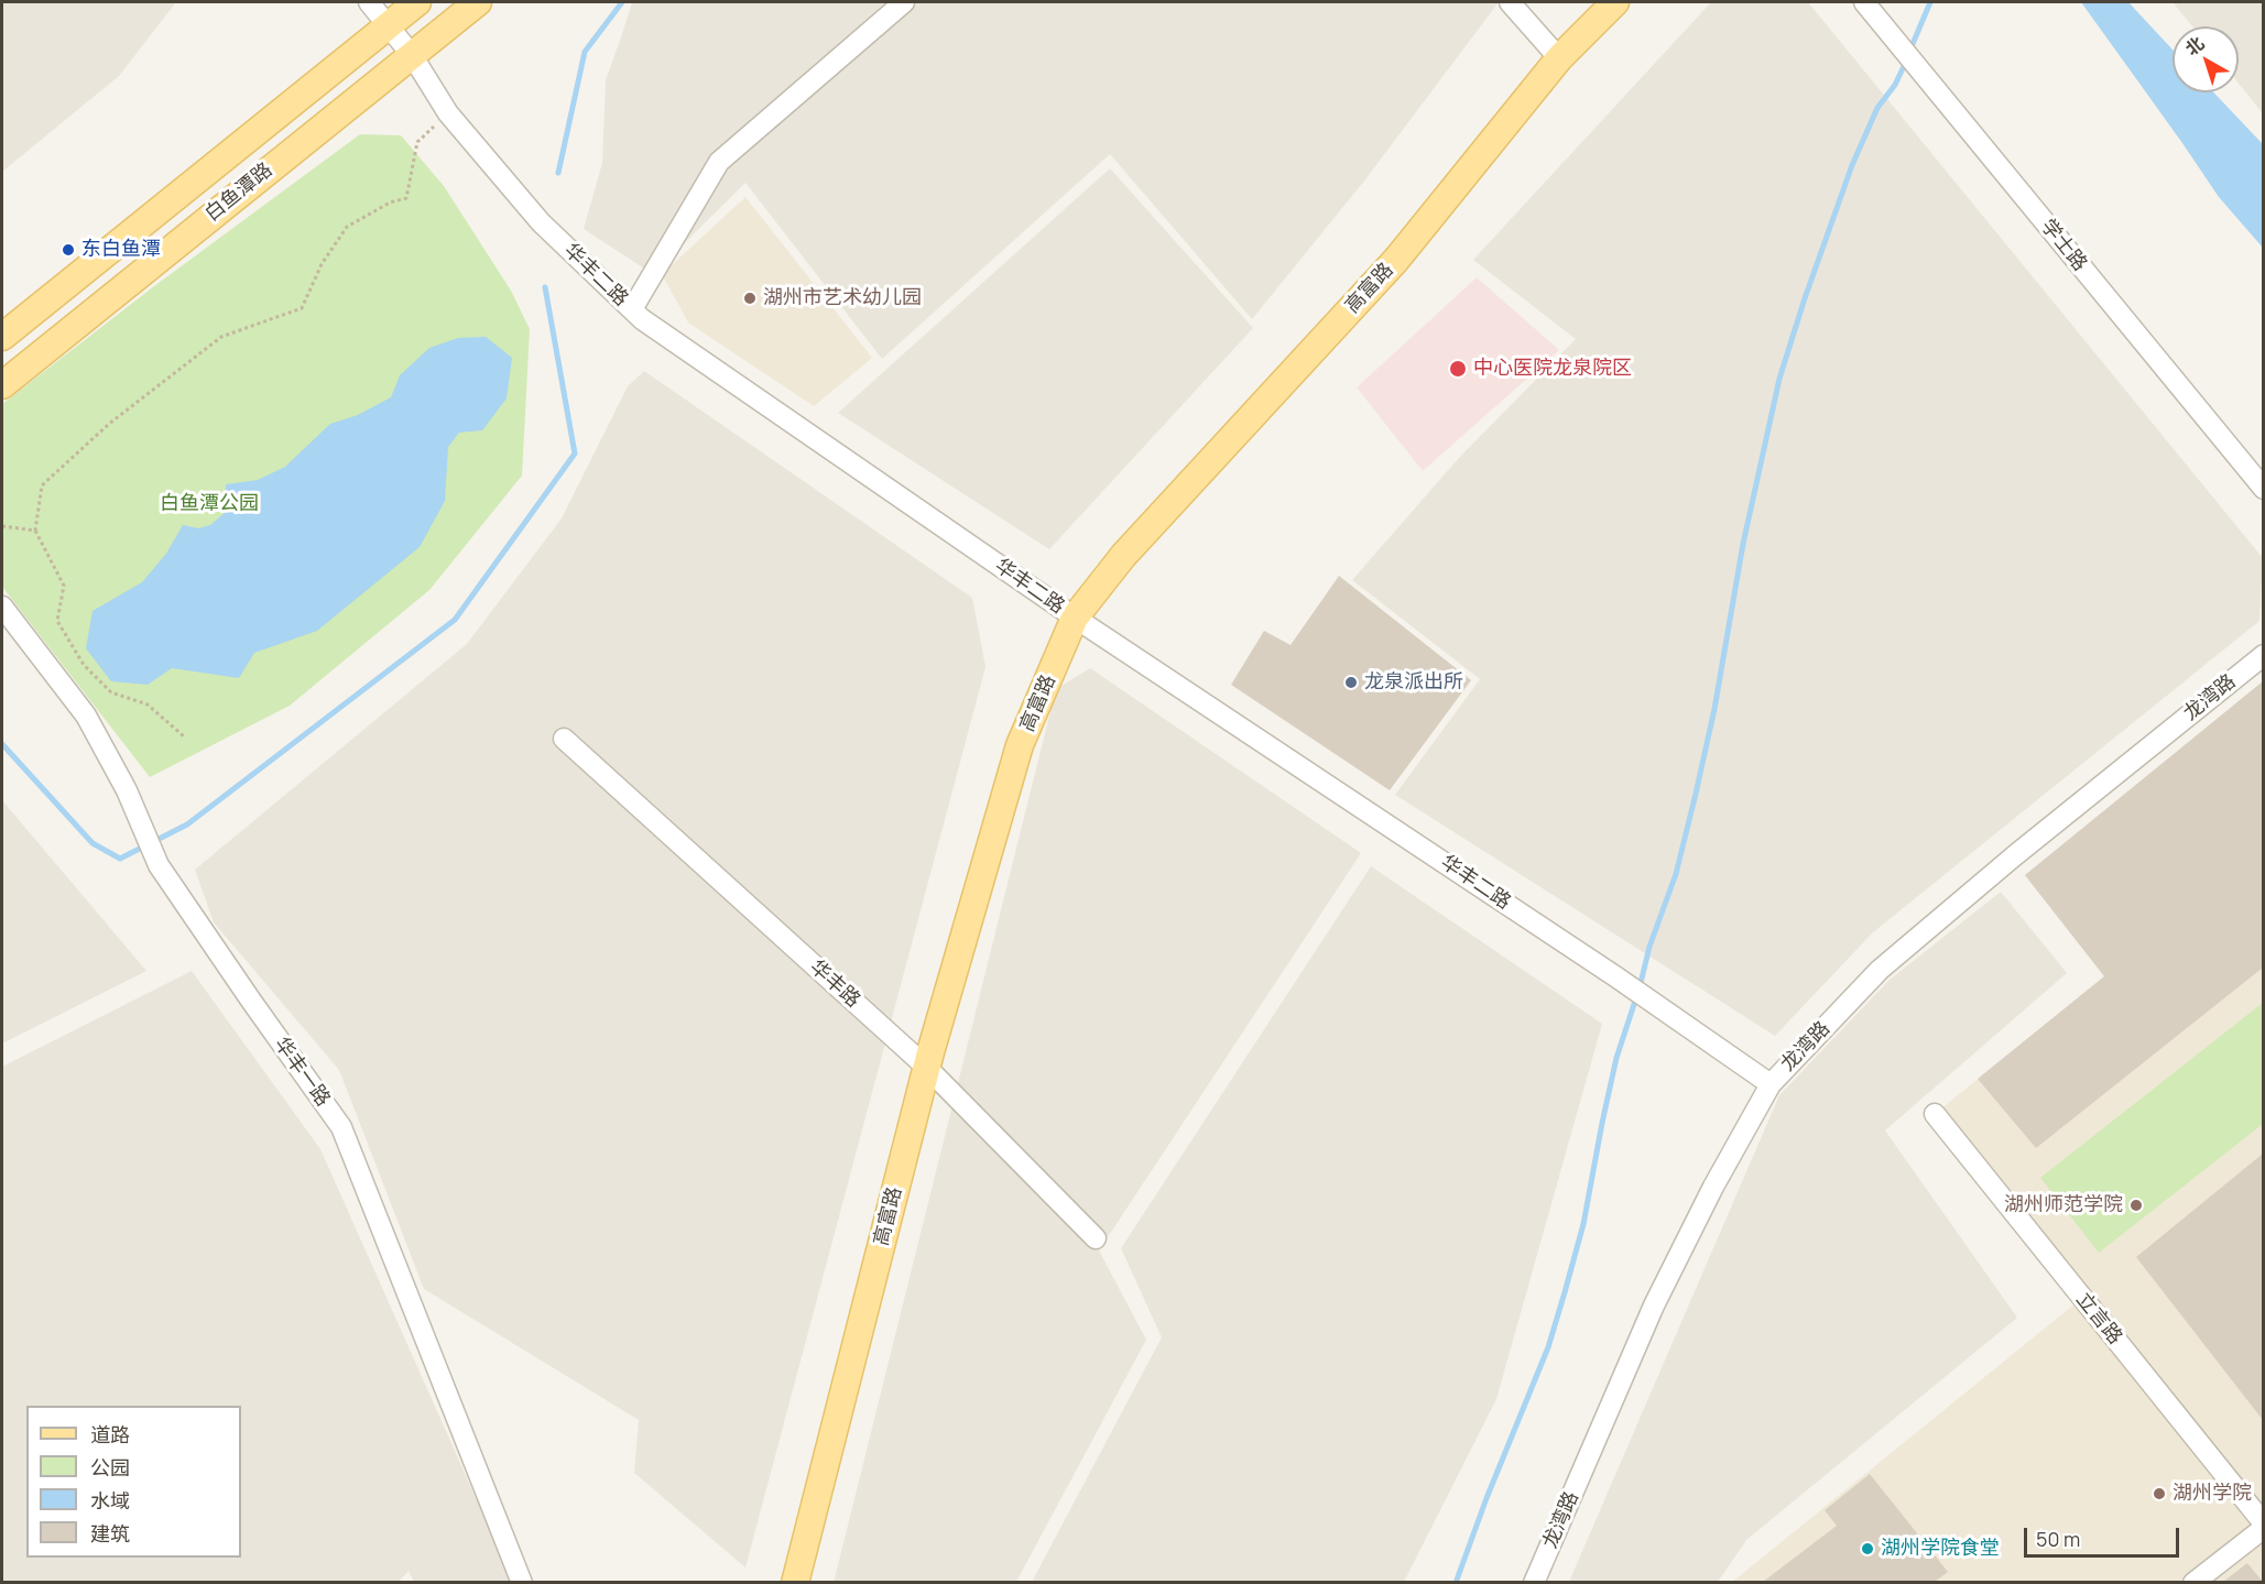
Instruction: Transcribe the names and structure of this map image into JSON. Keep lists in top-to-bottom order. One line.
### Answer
{"streets":{"main road":["白鱼潭路","高富路"],"street":["学士路","华丰二路","龙湾路","华丰路","华丰一路","立言路"]},"crossings":[["白鱼潭路","华丰二路"],["华丰二路","高富路"],["华丰二路","龙湾路"],["高富路","华丰路"]],"parks":["白鱼潭公园"],"places":["东白鱼潭","湖州市艺术幼儿园","中心医院龙泉院区","龙泉派出所","湖州师范学院","湖州学院","湖州学院食堂"],"legend":["道路","公园","水域","建筑"],"scale_bar":"50 m","north":"top left"}
